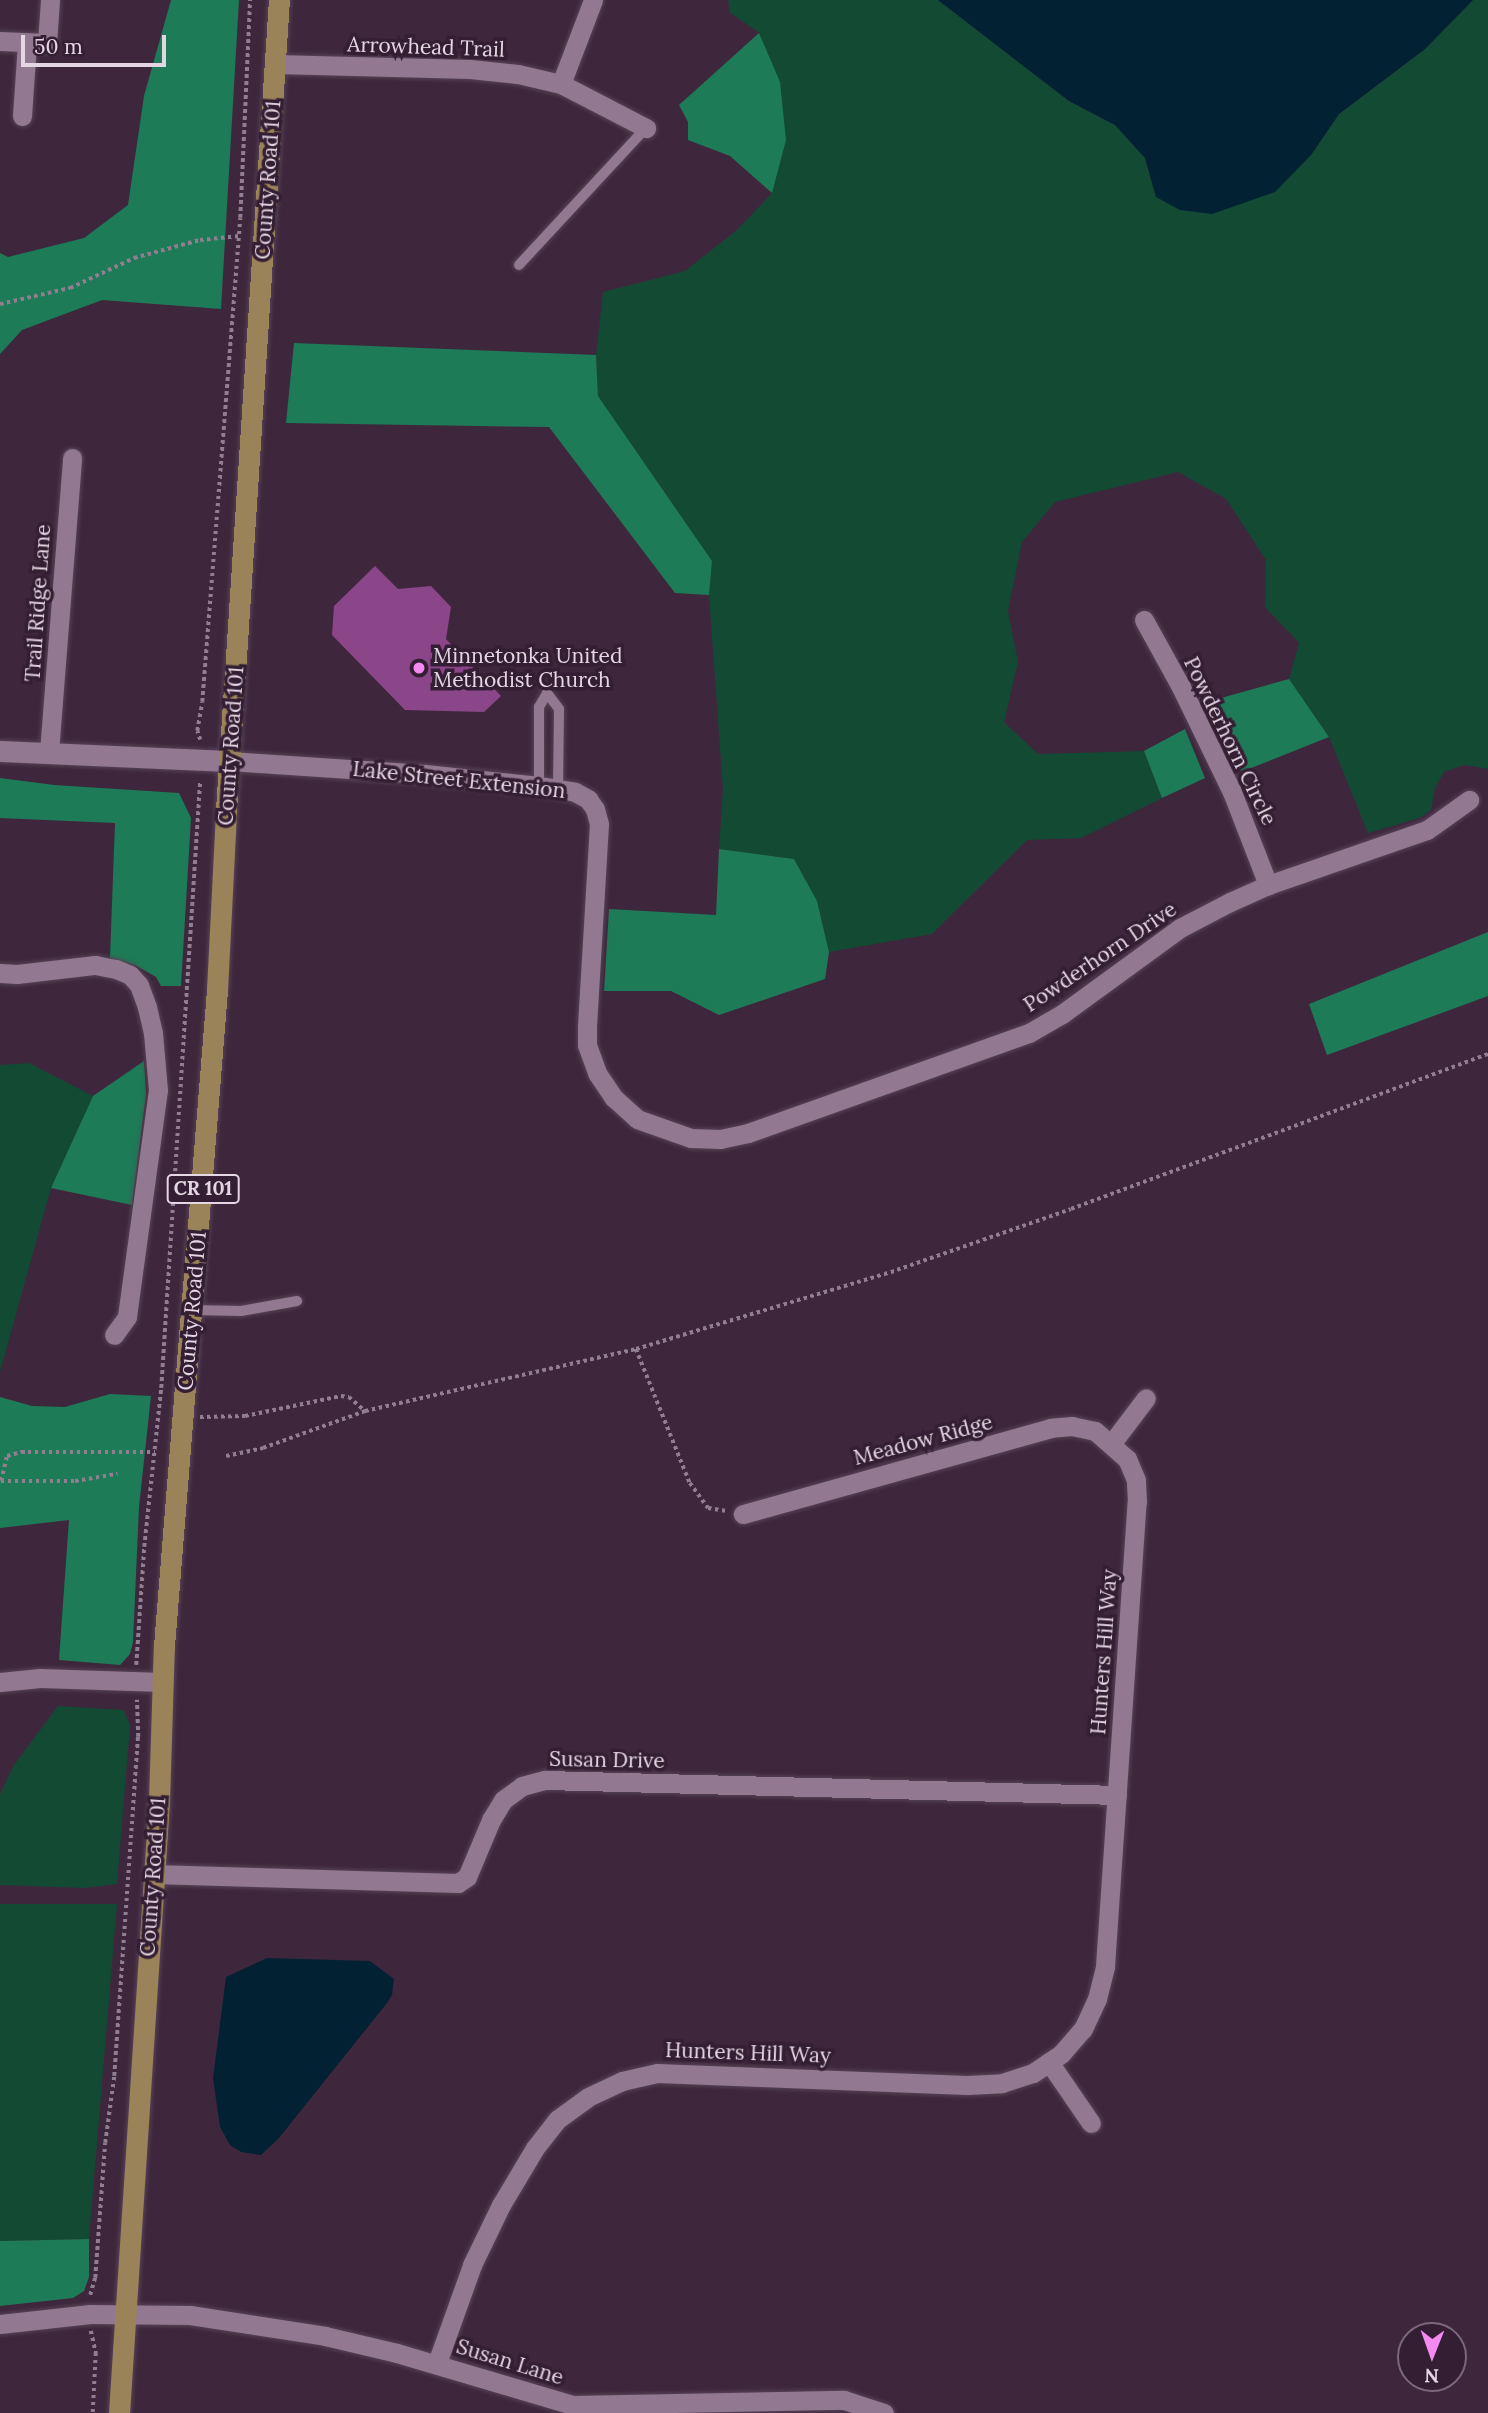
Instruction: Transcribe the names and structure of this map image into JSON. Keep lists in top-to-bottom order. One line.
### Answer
{"streets":{"main road":["County Road 101","CR 101"],"street":["Arrowhead Trail","Trail Ridge Lane","Powderhorn Circle","Lake Street Extension","Powderhorn Drive","Meadow Ridge","Hunters Hill Way","Susan Drive","Susan Lane"]},"crossings":[["Arrowhead Trail","County Road 101"],["County Road 101","Lake Street Extension"],["County Road 101","Susan Drive"],["County Road 101","Susan Lane"],["Trail Ridge Lane","Lake Street Extension"],["Powderhorn Circle","Powderhorn Drive"],["Lake Street Extension","Powderhorn Drive"],["Meadow Ridge","Hunters Hill Way"],["Hunters Hill Way","Susan Drive"],["Hunters Hill Way","Susan Lane"]],"places":["Minnetonka United Methodist Church"],"scale_bar":"50 m","north":"bottom"}
